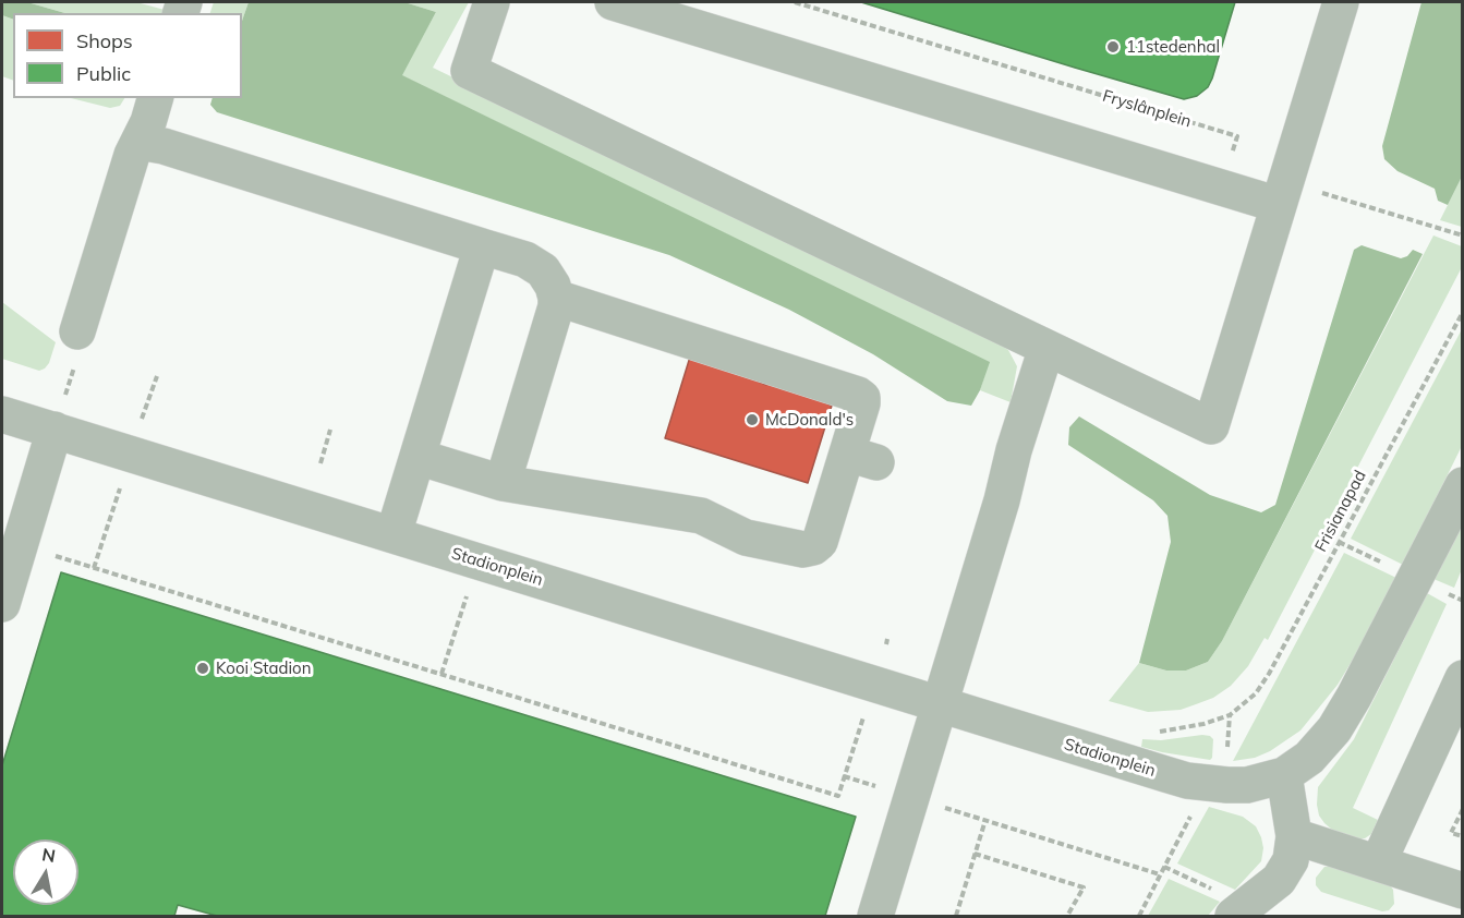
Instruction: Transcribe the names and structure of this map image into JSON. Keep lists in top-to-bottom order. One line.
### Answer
{"streets":{"street":["Stadionplein"],"path":["Fryslânplein","Frisianapad"]},"places":["11stedenhal","McDonald's","Kooi Stadion"],"legend":["Shops","Public"],"north":"top"}
